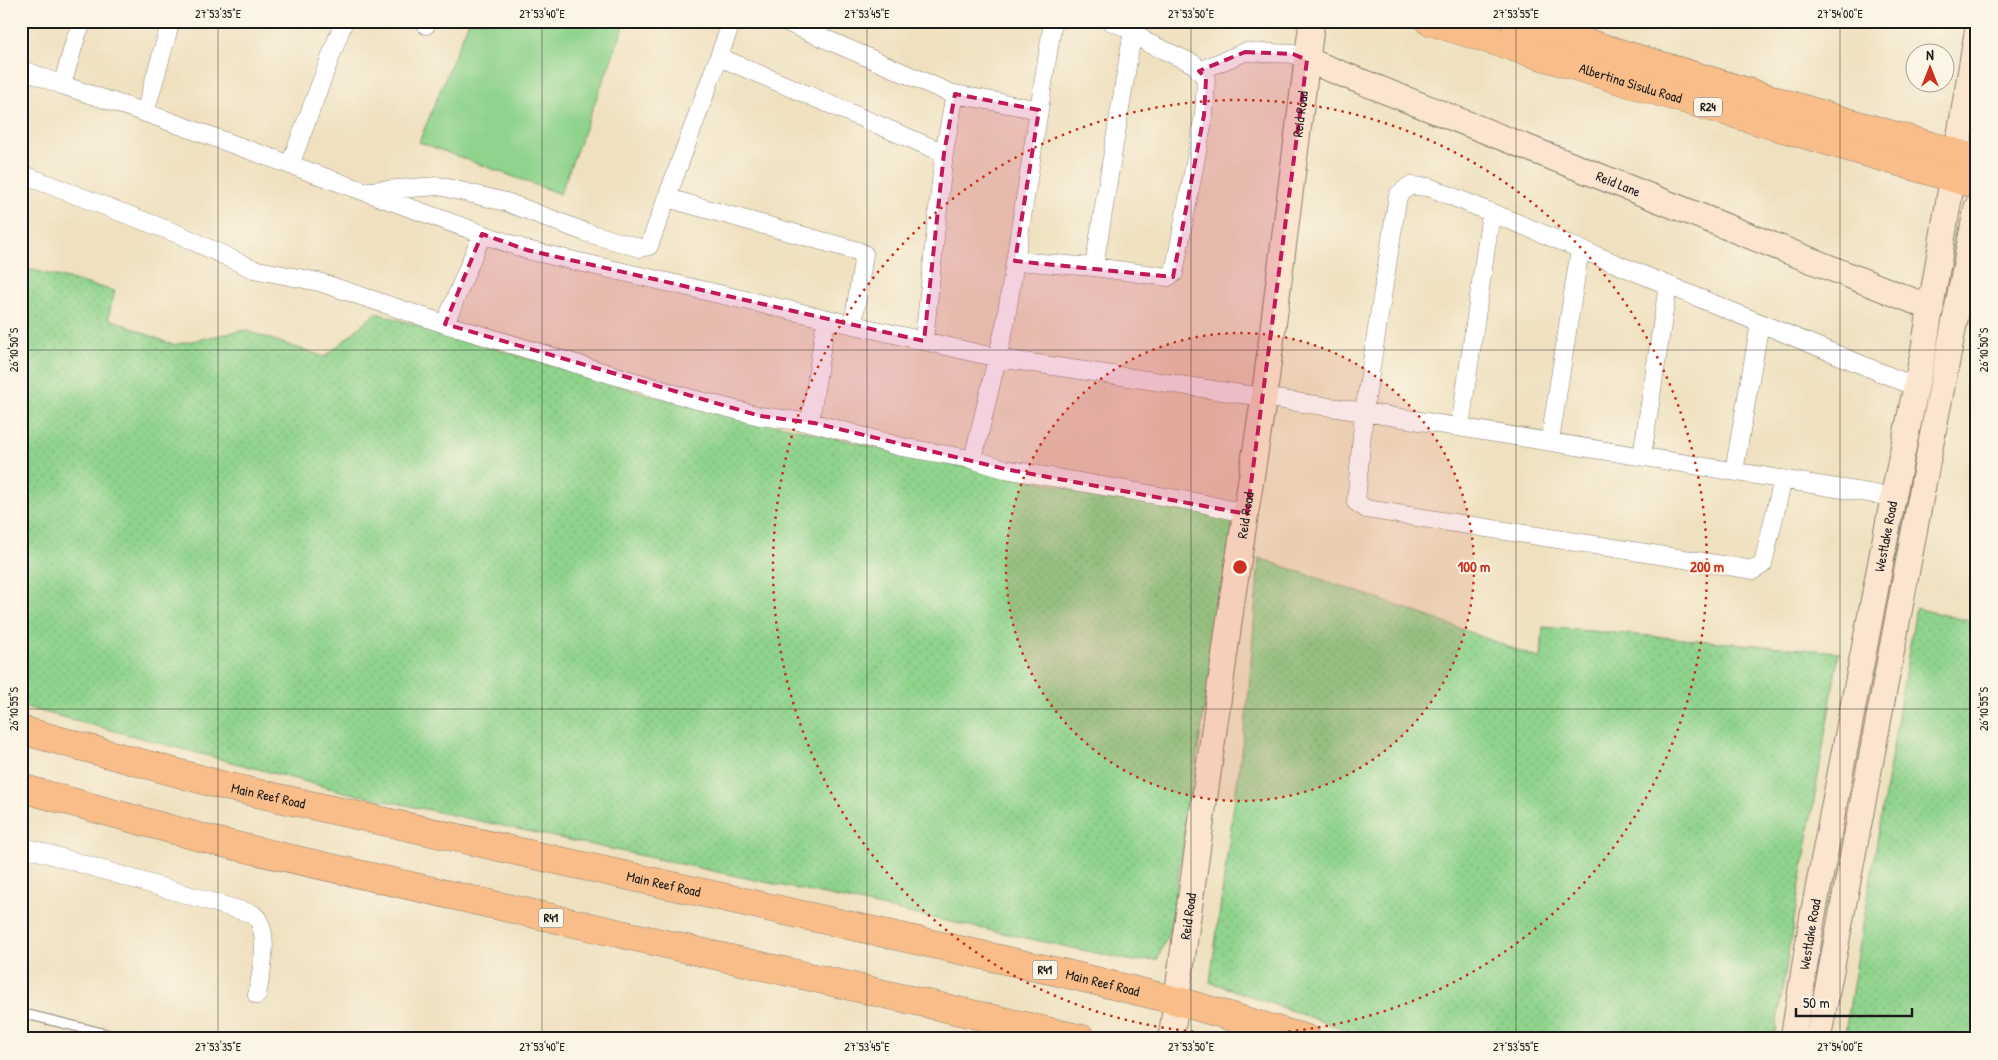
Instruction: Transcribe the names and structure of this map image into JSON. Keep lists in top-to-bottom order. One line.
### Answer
{"streets":{"main road":["Albertina Sisulu Road","R24","Reid Road","Reid Lane","Westlake Road","Main Reef Road","R41"]},"crossings":[["Albertina Sisulu Road","Westlake Road"],["Reid Road","Reid Lane"],["Reid Road","Main Reef Road"],["Reid Lane","Westlake Road"]],"scale_bar":"50 m","north":"top","coordinates":["27°53'35\"E","27°53'40\"E","27°53'45\"E","27°53'50\"E","27°53'55\"E","27°54'00\"E","26°10'50\"S","26°10'55\"S"],"rings":["100 m","200 m"]}
